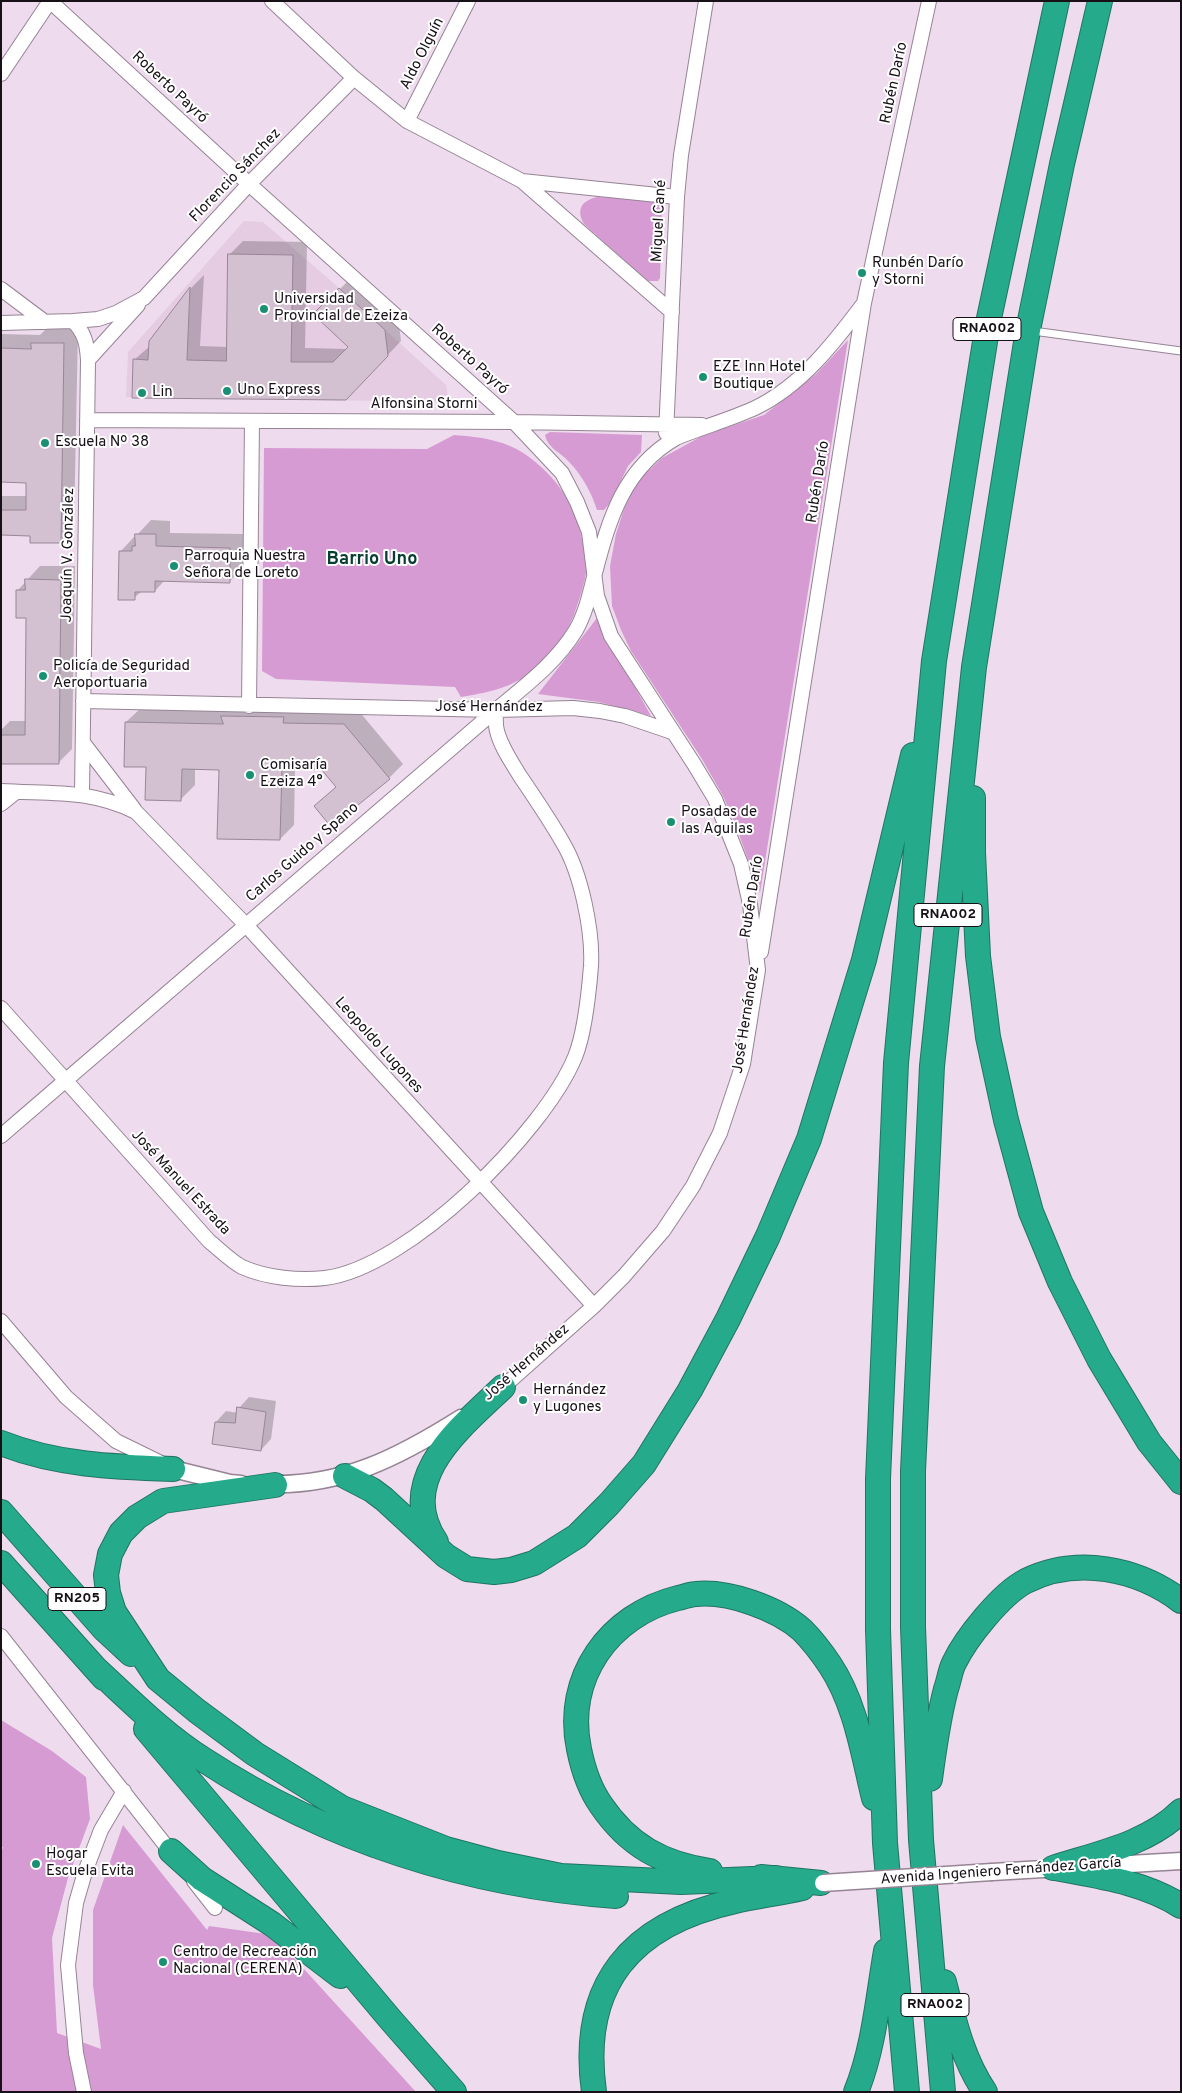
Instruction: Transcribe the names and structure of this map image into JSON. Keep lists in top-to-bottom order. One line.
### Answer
{"streets":{"highway":["RNA002","RN205"],"street":["Aldo Olguín","Rubén Darío","Roberto Payró","Florencio Sánchez","Miguel Cané","Alfonsina Storni","Joaquín V. González","José Hernández","Carlos Guido y Spano","Leopoldo Lugones","José Manuel Estrada","Avenida Ingeniero Fernández García"]},"crossings":[["Rubén Darío","Alfonsina Storni"],["Rubén Darío","José Hernández"],["Roberto Payró","Florencio Sánchez"],["Roberto Payró","Alfonsina Storni"],["Roberto Payró","José Hernández"],["Roberto Payró","Carlos Guido y Spano"],["Florencio Sánchez","Joaquín V. González"],["Miguel Cané","Alfonsina Storni"],["Miguel Cané","Carlos Guido y Spano"],["Alfonsina Storni","Joaquín V. González"],["Alfonsina Storni","Carlos Guido y Spano"],["Joaquín V. González","José Hernández"],["Joaquín V. González","Leopoldo Lugones"],["José Hernández","Carlos Guido y Spano"],["José Hernández","Leopoldo Lugones"],["José Hernández","José Manuel Estrada"],["Carlos Guido y Spano","Leopoldo Lugones"],["Carlos Guido y Spano","José Manuel Estrada"],["Leopoldo Lugones","José Manuel Estrada"]],"districts":["Barrio Uno"],"places":["Runbén Darío y Storni","Universidad Provincial de Ezeiza","EZE Inn Hotel Boutique","Uno Express","Lin","Escuela Nº 38","Parroquia Nuestra Señora de Loreto","Policía de Seguridad Aeroportuaria","Comisaría Ezeiza 4°","Posadas de las Aguilas","Hernández y Lugones","Hogar Escuela Evita","Centro de Recreación Nacional (CERENA)"]}
